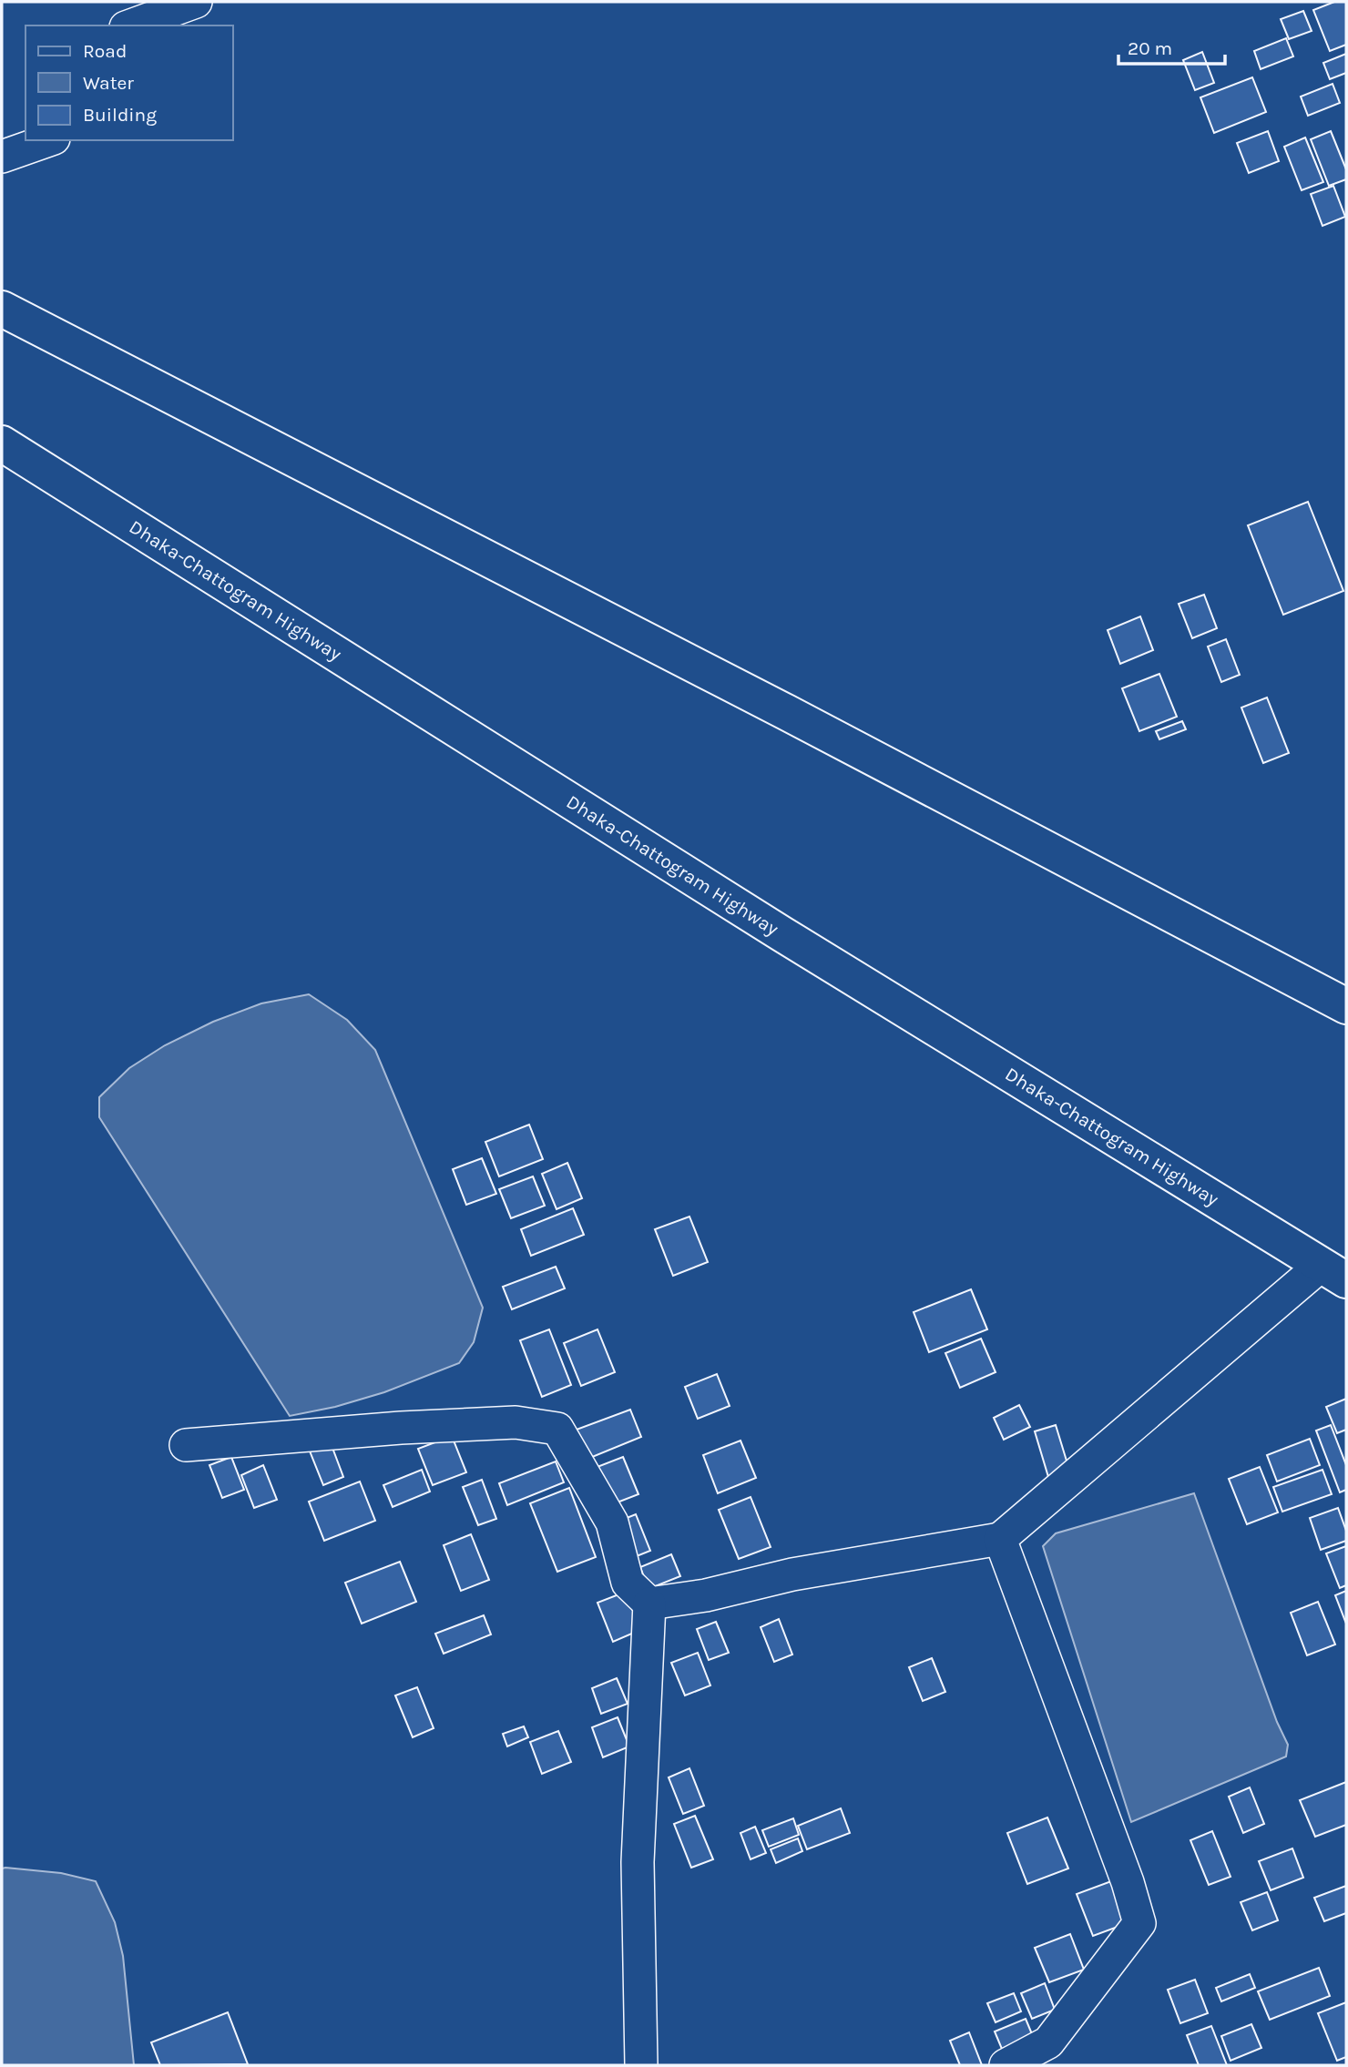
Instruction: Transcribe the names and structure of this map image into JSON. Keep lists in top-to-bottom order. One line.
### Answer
{"streets":{"highway":["Dhaka-Chattogram Highway"]},"legend":["Road","Water","Building"],"scale_bar":"20 m"}
